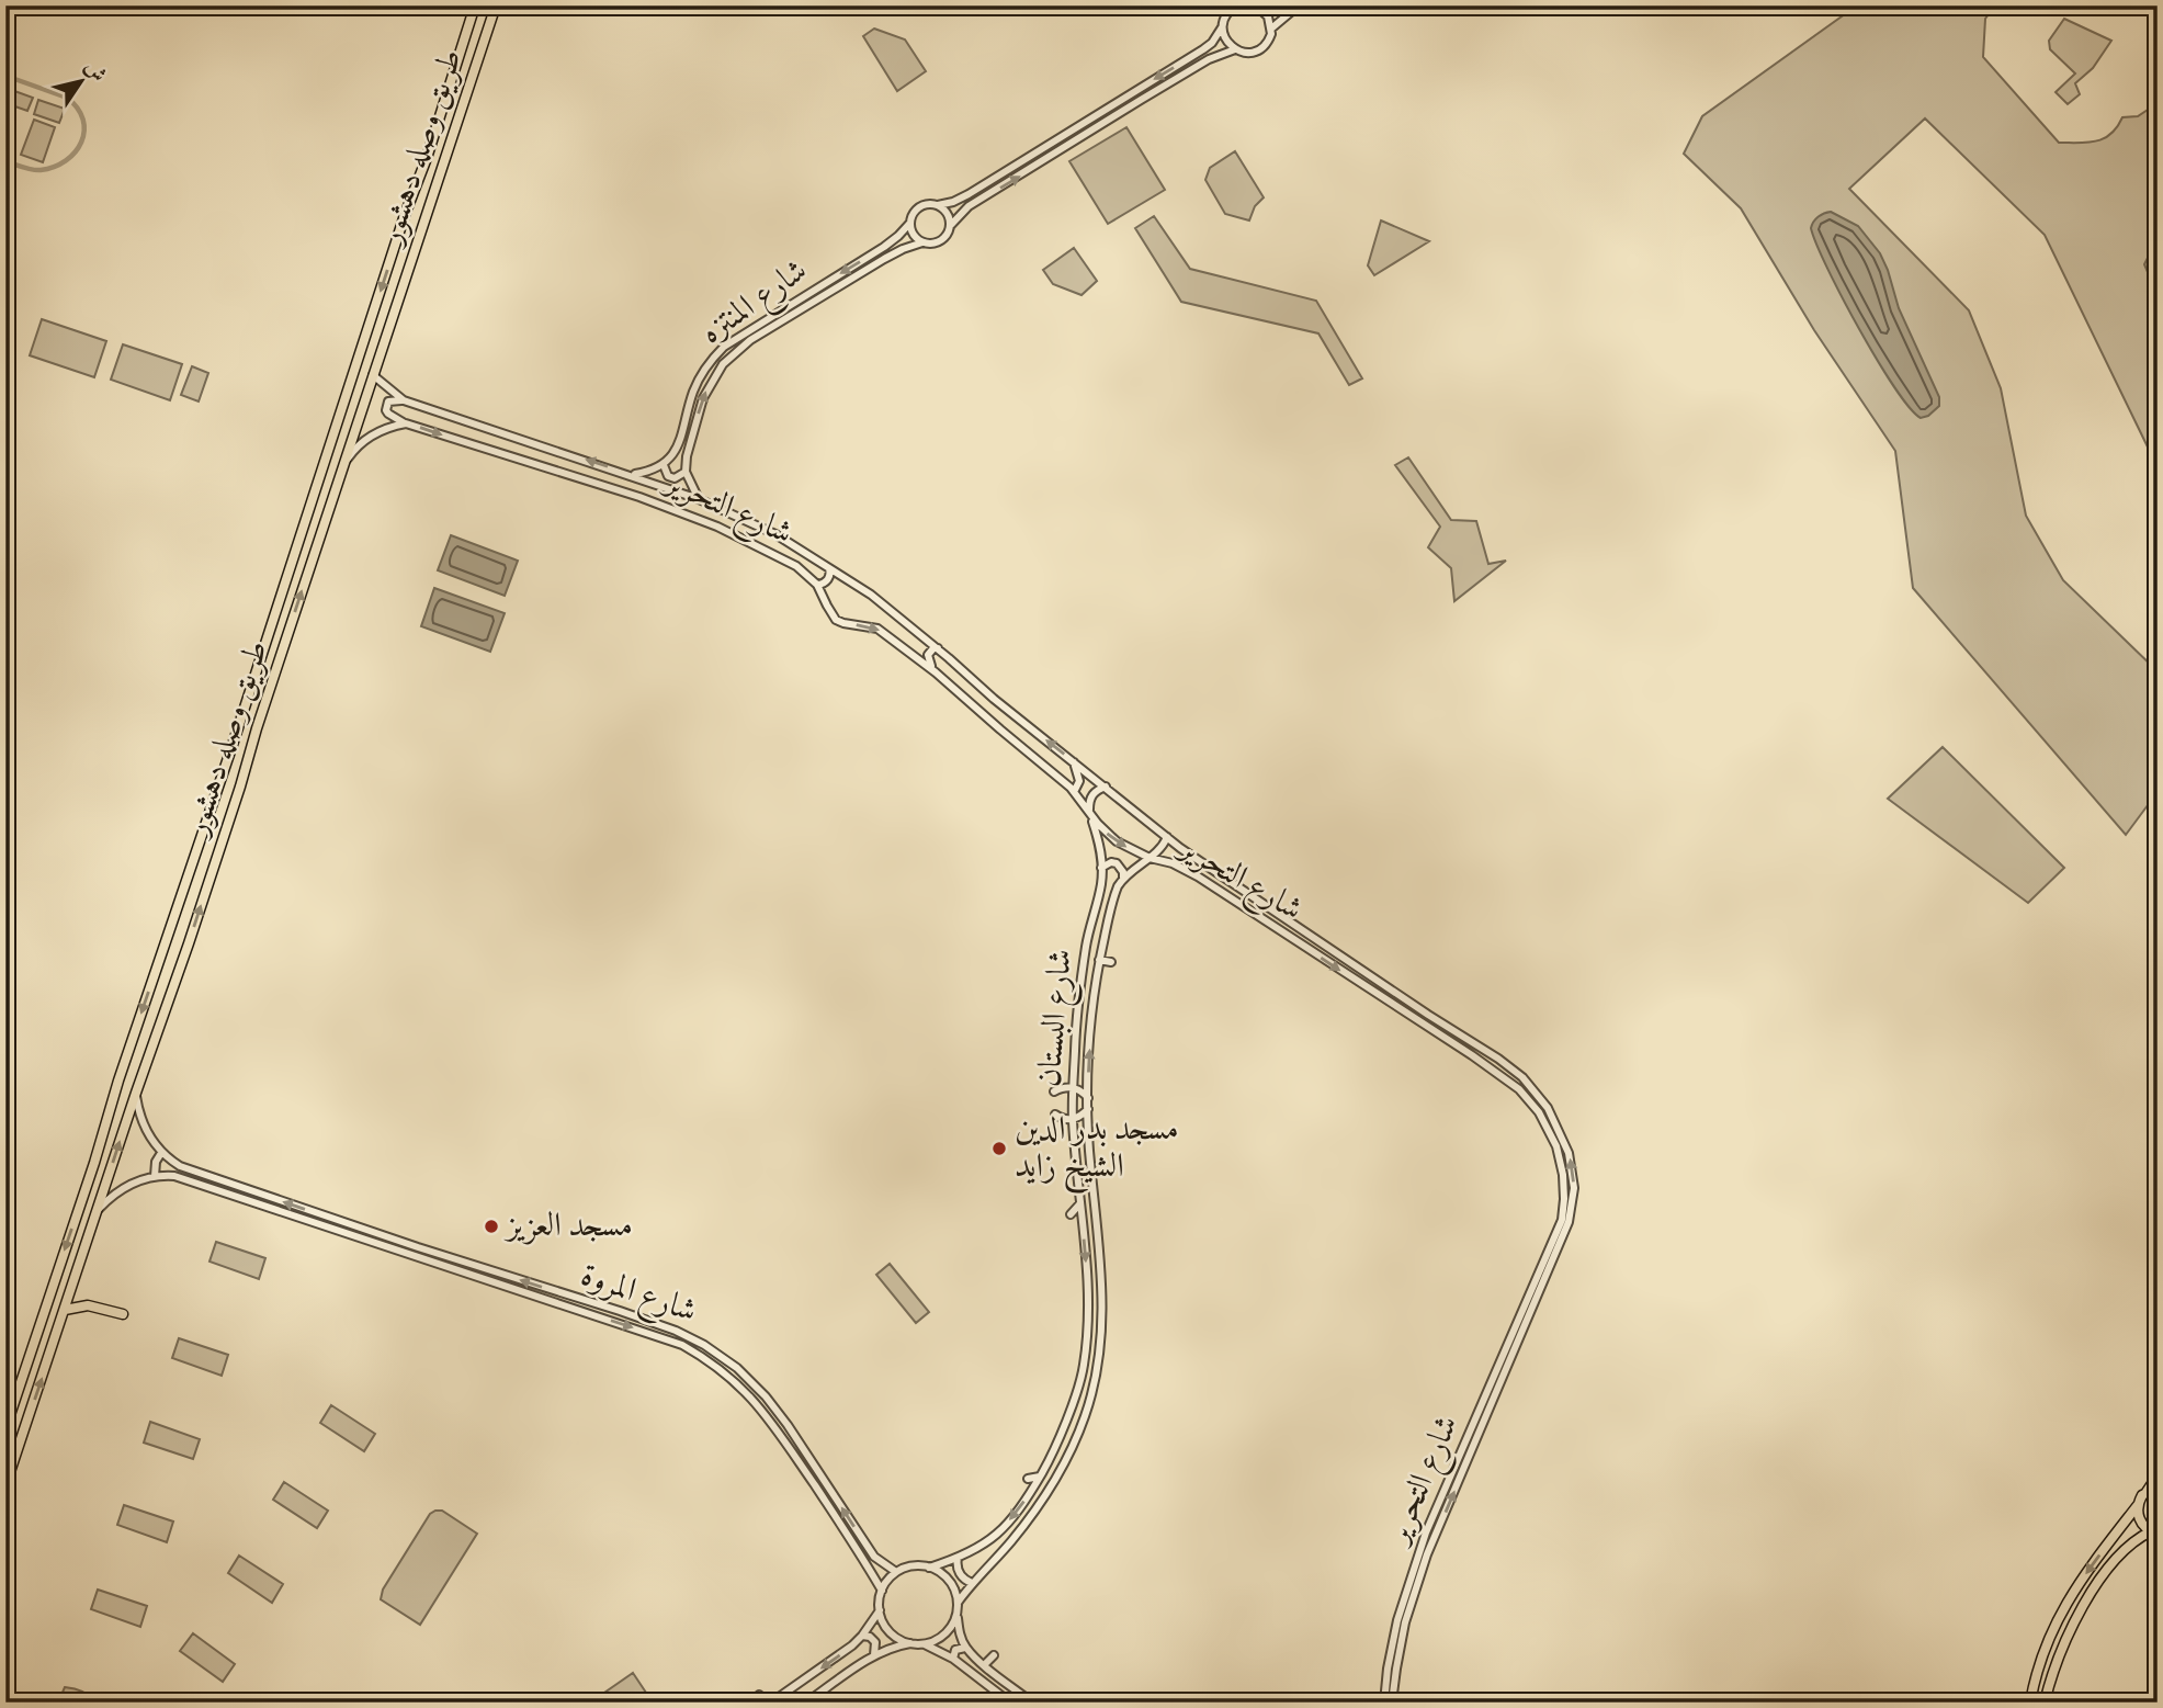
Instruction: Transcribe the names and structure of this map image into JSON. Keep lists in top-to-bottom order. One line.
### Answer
{"streets":{"main road":["طريق وصله دهشور"],"street":["شارع المنتزه","شارع التحرير","شارع البستان","شارع المروة"]},"crossings":[["طريق وصله دهشور","شارع التحرير"],["شارع التحرير","شارع البستان"],["شارع البستان","شارع المروة"]],"places":["مسجد بدر الدين الشيخ زايد","مسجد العزيز"],"north":"top right"}
